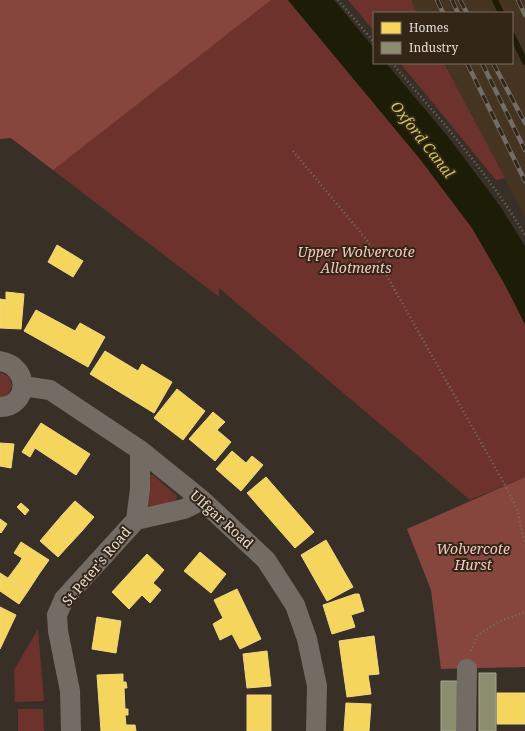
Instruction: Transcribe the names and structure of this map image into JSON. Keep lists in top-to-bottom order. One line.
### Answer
{"streets":{"street":["Ulfgar Road","St Peter's Road"]},"crossings":[["Ulfgar Road","St Peter's Road"]],"water":["Oxford Canal"],"parks":["Upper Wolvercote Allotments","Wolvercote Hurst"],"legend":["Homes","Industry"]}
